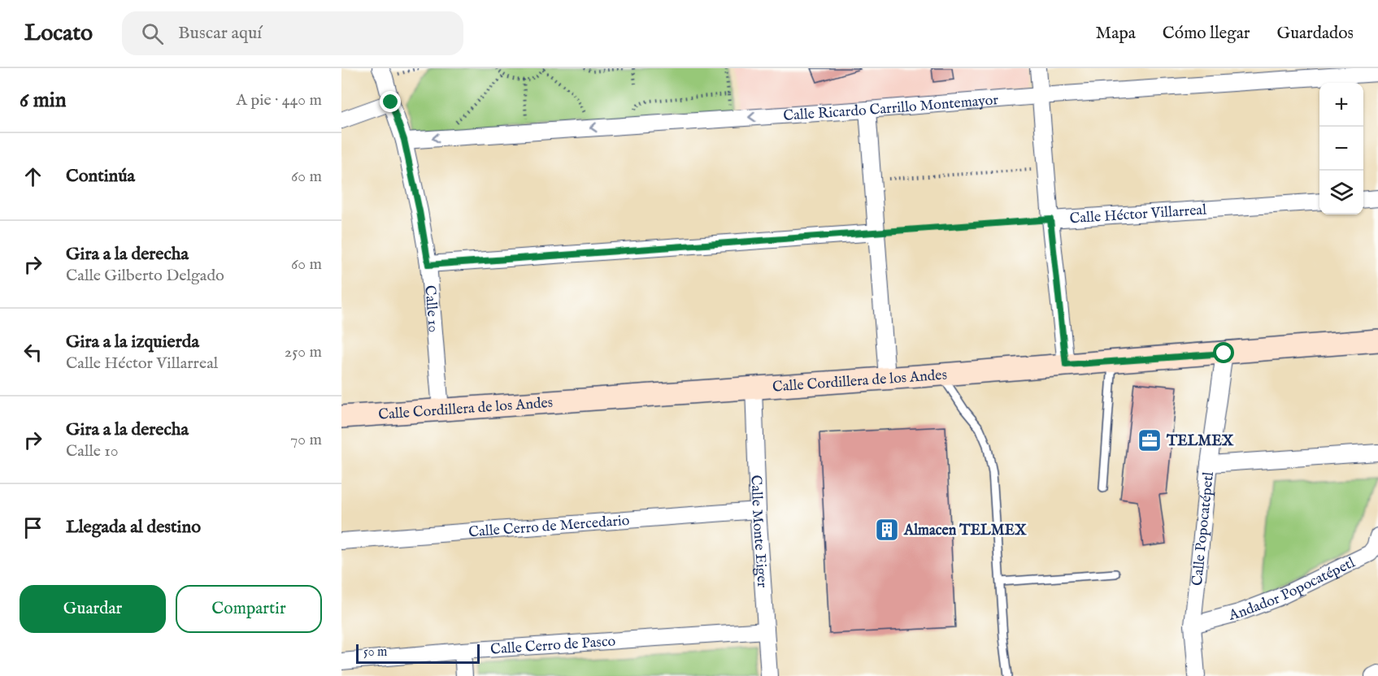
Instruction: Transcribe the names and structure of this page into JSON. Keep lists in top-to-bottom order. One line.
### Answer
{"streets":{"street":["Calle Ricardo Carrillo Montemayor","Calle Héctor Villarreal","Calle 10","Calle Cordillera de los Andes","Calle Cerro de Mercedario","Calle Popocatépetl","Calle Monte Eiger","Andador Popocatépetl","Calle Cerro de Pasco"]},"crossings":[["Calle Ricardo Carrillo Montemayor","Calle 10"],["Calle 10","Calle Cordillera de los Andes"],["Calle Cordillera de los Andes","Calle Popocatépetl"],["Calle Cordillera de los Andes","Calle Monte Eiger"],["Calle Cerro de Mercedario","Calle Monte Eiger"],["Calle Popocatépetl","Andador Popocatépetl"],["Calle Monte Eiger","Calle Cerro de Pasco"]],"places":{"office":["TELMEX"],"building":["Almacen TELMEX"]},"scale_bar":"50 m","page":{"header":"Locato","search":"Buscar aquí","nav":["Mapa","Cómo llegar","Guardados"],"heading":["6 min","A pie · 440 m"],"map_buttons":["+","−"],"list":[["Continúa","60 m"],["Gira a la derecha","Calle Gilberto Delgado","60 m"],["Gira a la izquierda","Calle Héctor Villarreal","250 m"],["Gira a la derecha","Calle 10","70 m"],"Llegada al destino"],"buttons":["Guardar","Compartir"],"scale":"50 m"}}
